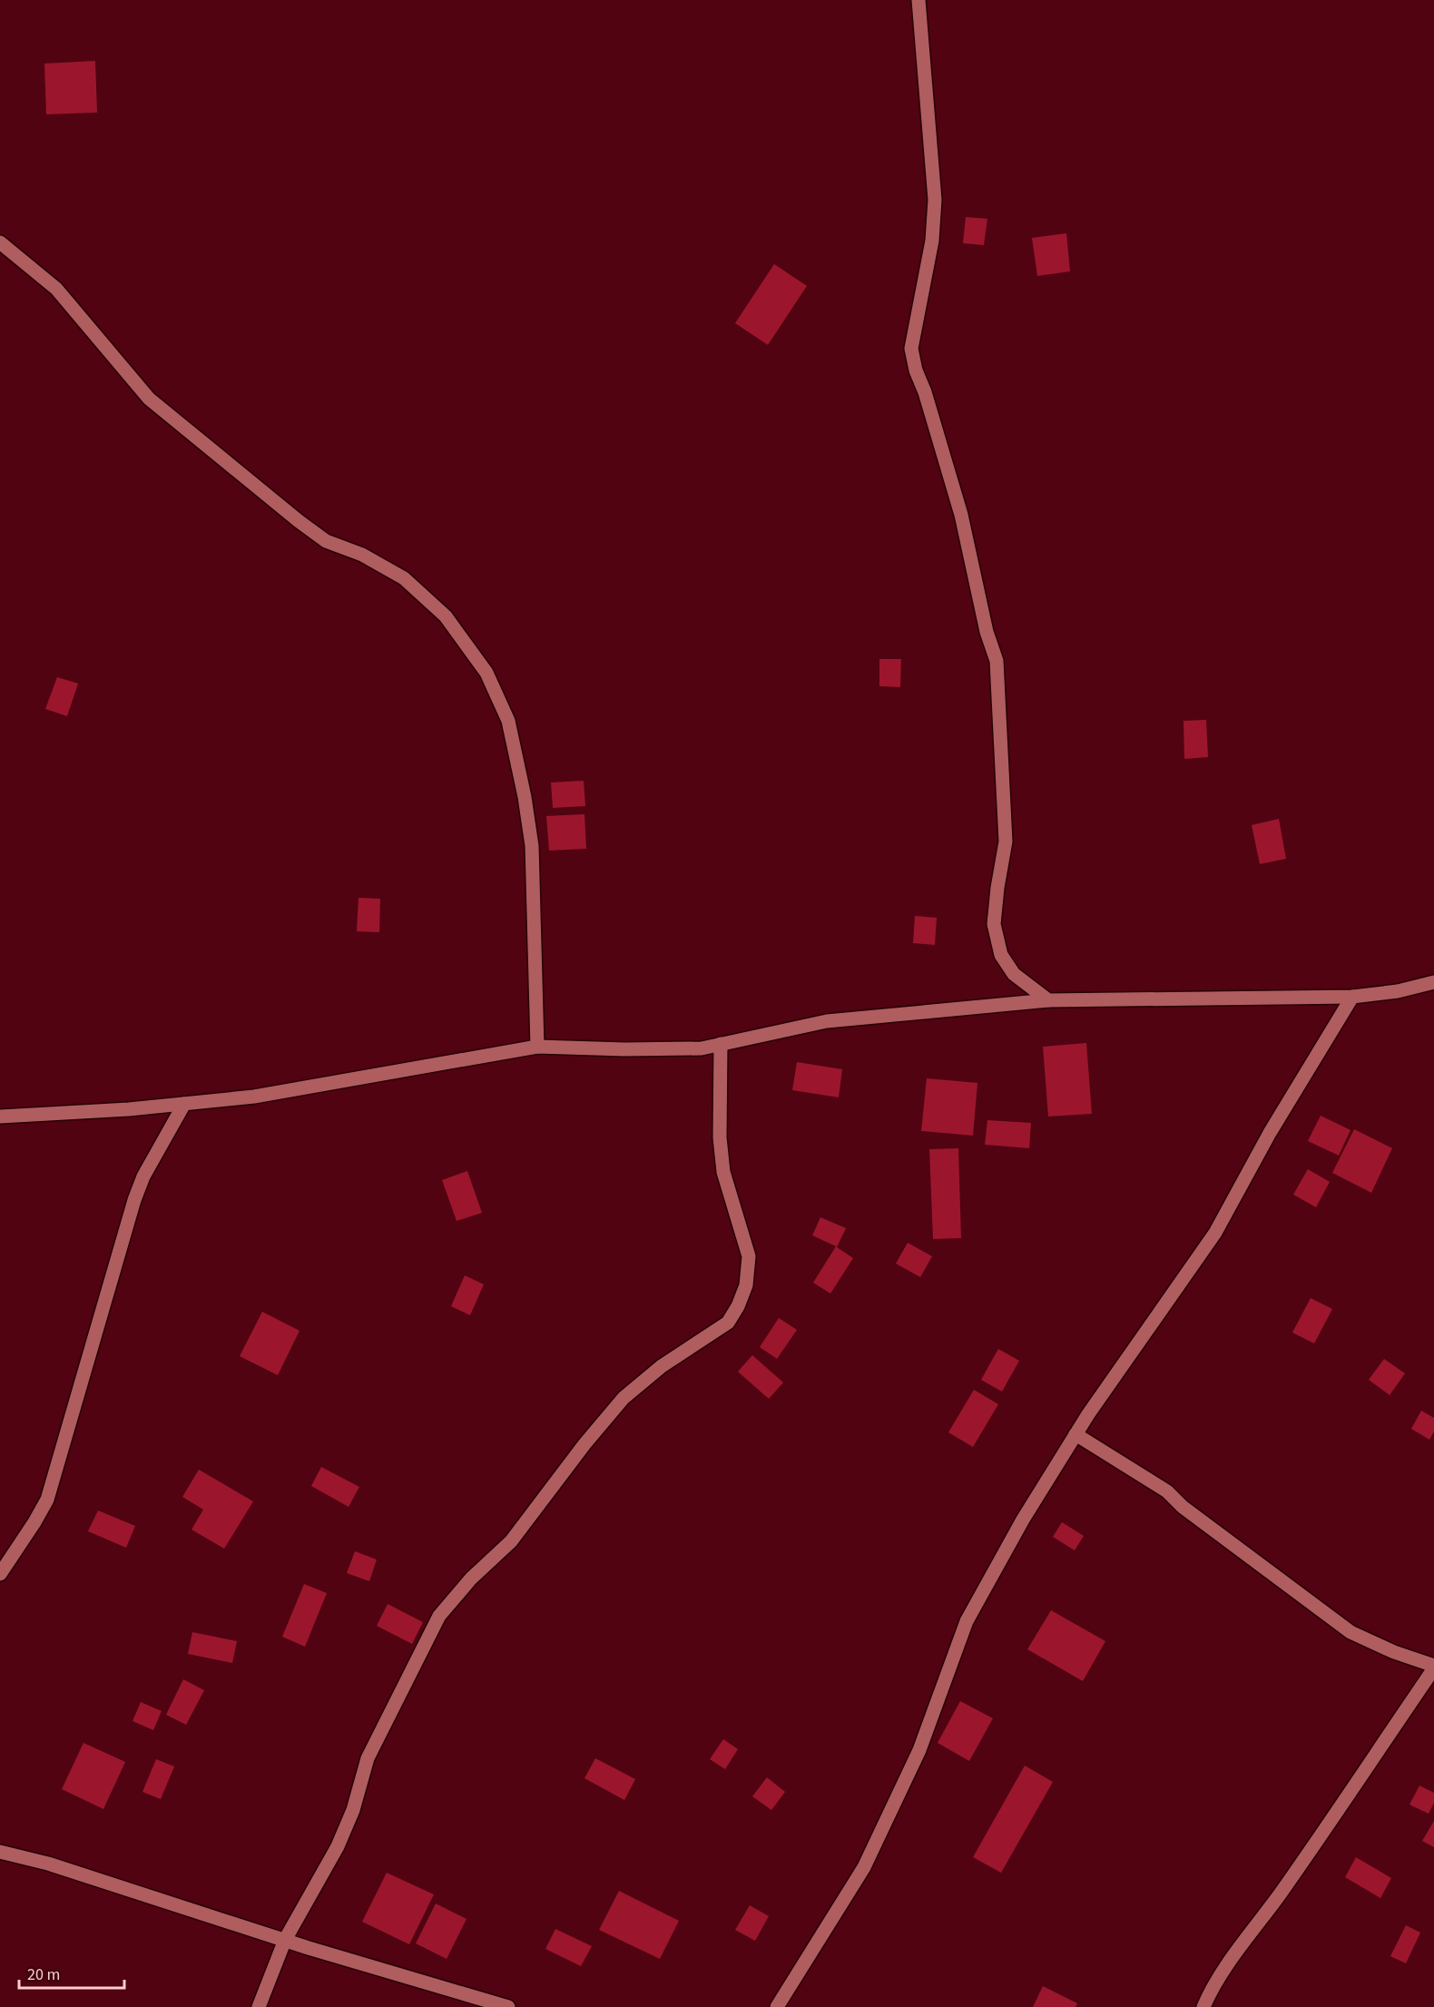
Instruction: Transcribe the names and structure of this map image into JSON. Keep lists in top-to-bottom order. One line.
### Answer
{"scale_bar":"20 m"}
